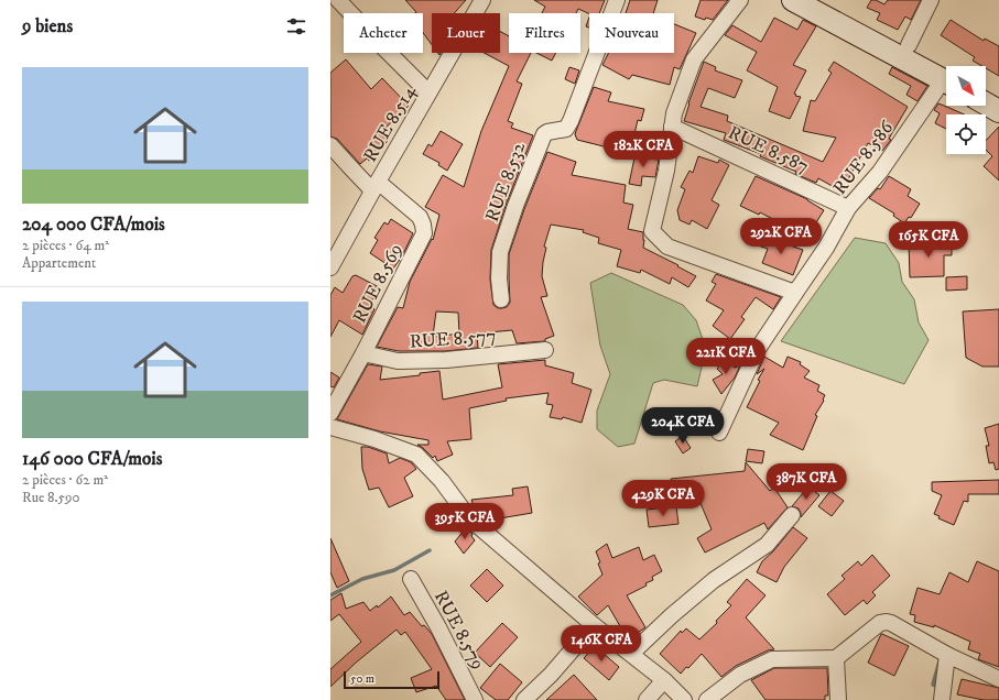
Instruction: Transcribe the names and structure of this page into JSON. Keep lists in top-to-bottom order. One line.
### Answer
{"streets":{"street":["RUE 8.514","RUE 8.587","RUE 8.586","RUE 8.532","RUE 8.569","RUE 8.577","RUE 8.579"]},"crossings":[["RUE 8.514","RUE 8.569"],["RUE 8.587","RUE 8.586"],["RUE 8.569","RUE 8.577"]],"scale_bar":"50 m","north":"bottom right","page":{"heading":"9 biens","chip":["Acheter","Louer","Filtres","Nouveau"],"list":[{"name":"204 000 CFA/mois","note":"2 pièces · 64 m² · Appartement"},{"name":"146 000 CFA/mois","note":"2 pièces · 62 m² · Rue 8.590"}],"price":["182K CFA","292K CFA","165K CFA","221K CFA","204K CFA","387K CFA","429K CFA","395K CFA","146K CFA"],"scale":"50 m"}}
